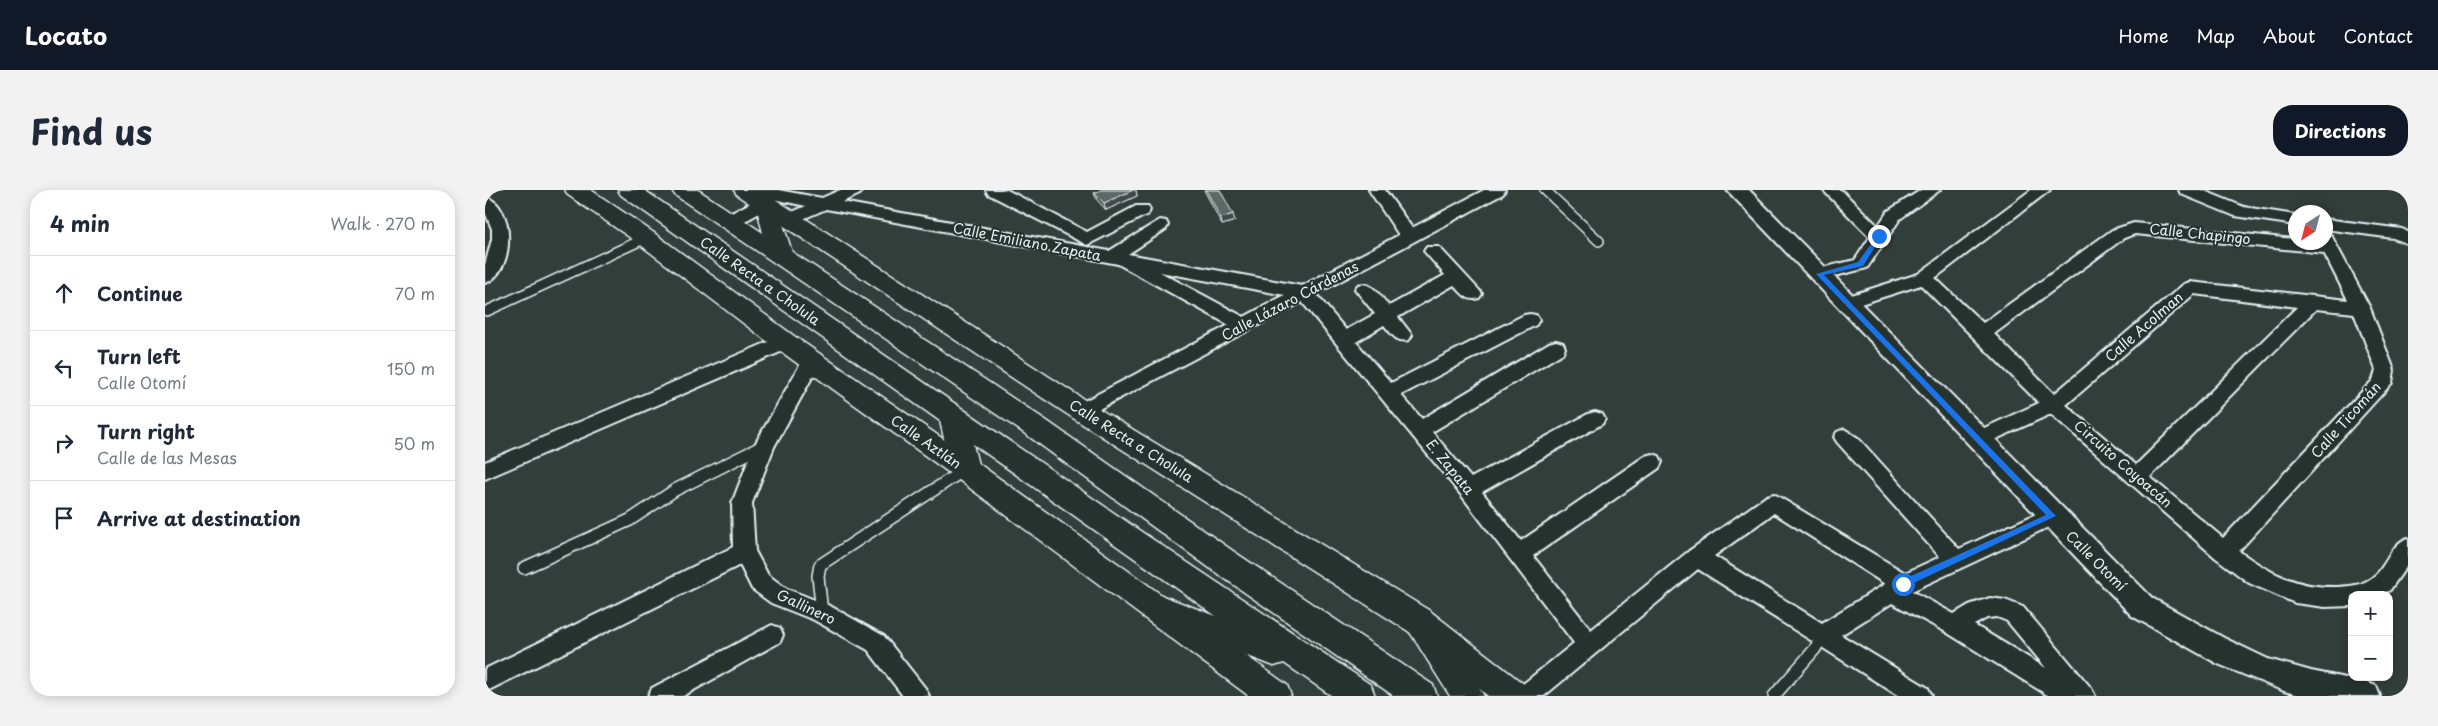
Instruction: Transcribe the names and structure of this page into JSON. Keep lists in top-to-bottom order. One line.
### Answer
{"streets":{"main road":["Calle Recta a Cholula","Calle Aztlán"],"street":["Calle Chapingo","Calle Emiliano Zapata","Calle Lázaro Cárdenas","Calle Acolman","Calle Ticomán","Circuito Coyoacán","E. Zapata","Calle Otomí","Gallinero"]},"crossings":[["Calle Chapingo","Circuito Coyoacán"],["Calle Emiliano Zapata","Calle Recta a Cholula"],["Calle Emiliano Zapata","Calle Lázaro Cárdenas"],["Calle Emiliano Zapata","E. Zapata"],["Calle Recta a Cholula","Calle Lázaro Cárdenas"],["Calle Lázaro Cárdenas","E. Zapata"],["Calle Acolman","Calle Ticomán"],["Calle Acolman","Circuito Coyoacán"],["Calle Acolman","Calle Otomí"],["Calle Ticomán","Circuito Coyoacán"],["Calle Aztlán","Gallinero"]],"north":"bottom left","page":{"header":"Locato","nav":["Home","Map","About","Contact"],"title":"Find us","buttons":"Directions","heading":["4 min","Walk · 270 m"],"list":[["Continue","70 m"],["Turn left","Calle Otomí","150 m"],["Turn right","Calle de las Mesas","50 m"],"Arrive at destination"],"map_buttons":["+","−"]}}
